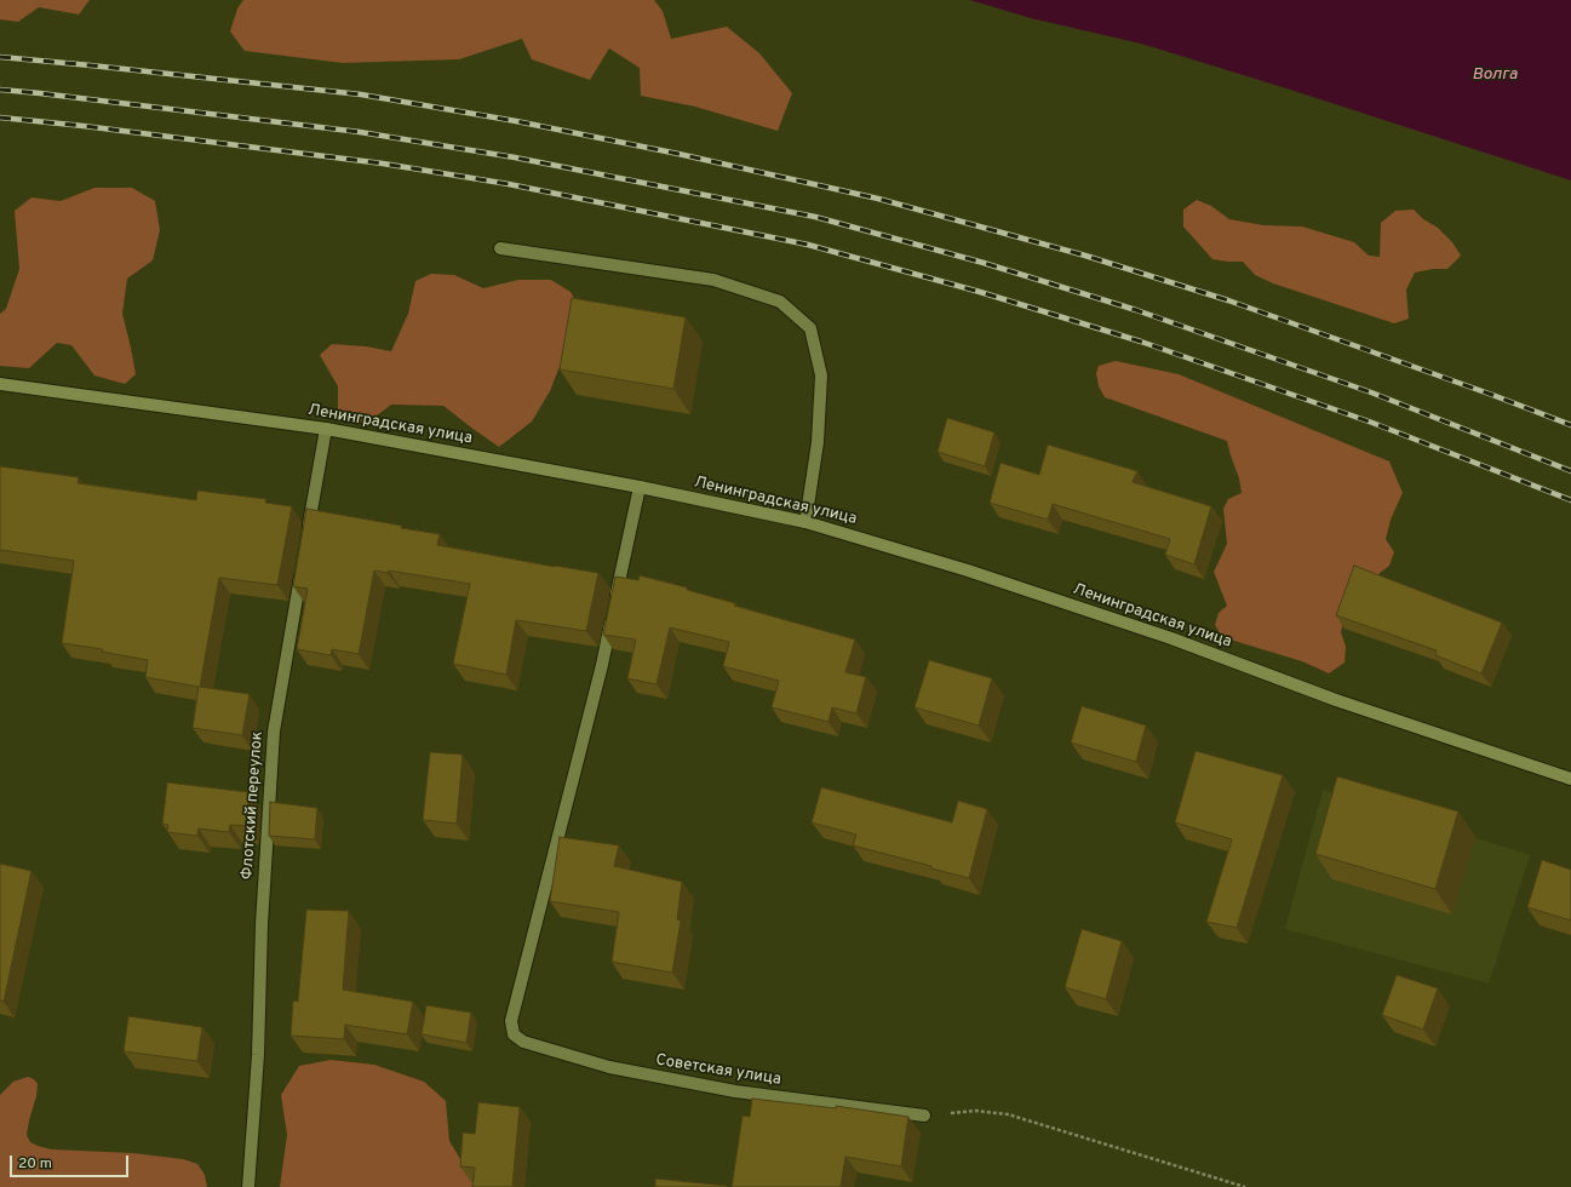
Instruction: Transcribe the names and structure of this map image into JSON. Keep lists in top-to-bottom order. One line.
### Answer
{"streets":{"main road":["Ленинградская улица"],"street":["Флотский переулок","Советская улица"]},"crossings":[["Ленинградская улица","Советская улица"]],"water":["Волга"],"scale_bar":"20 m"}
